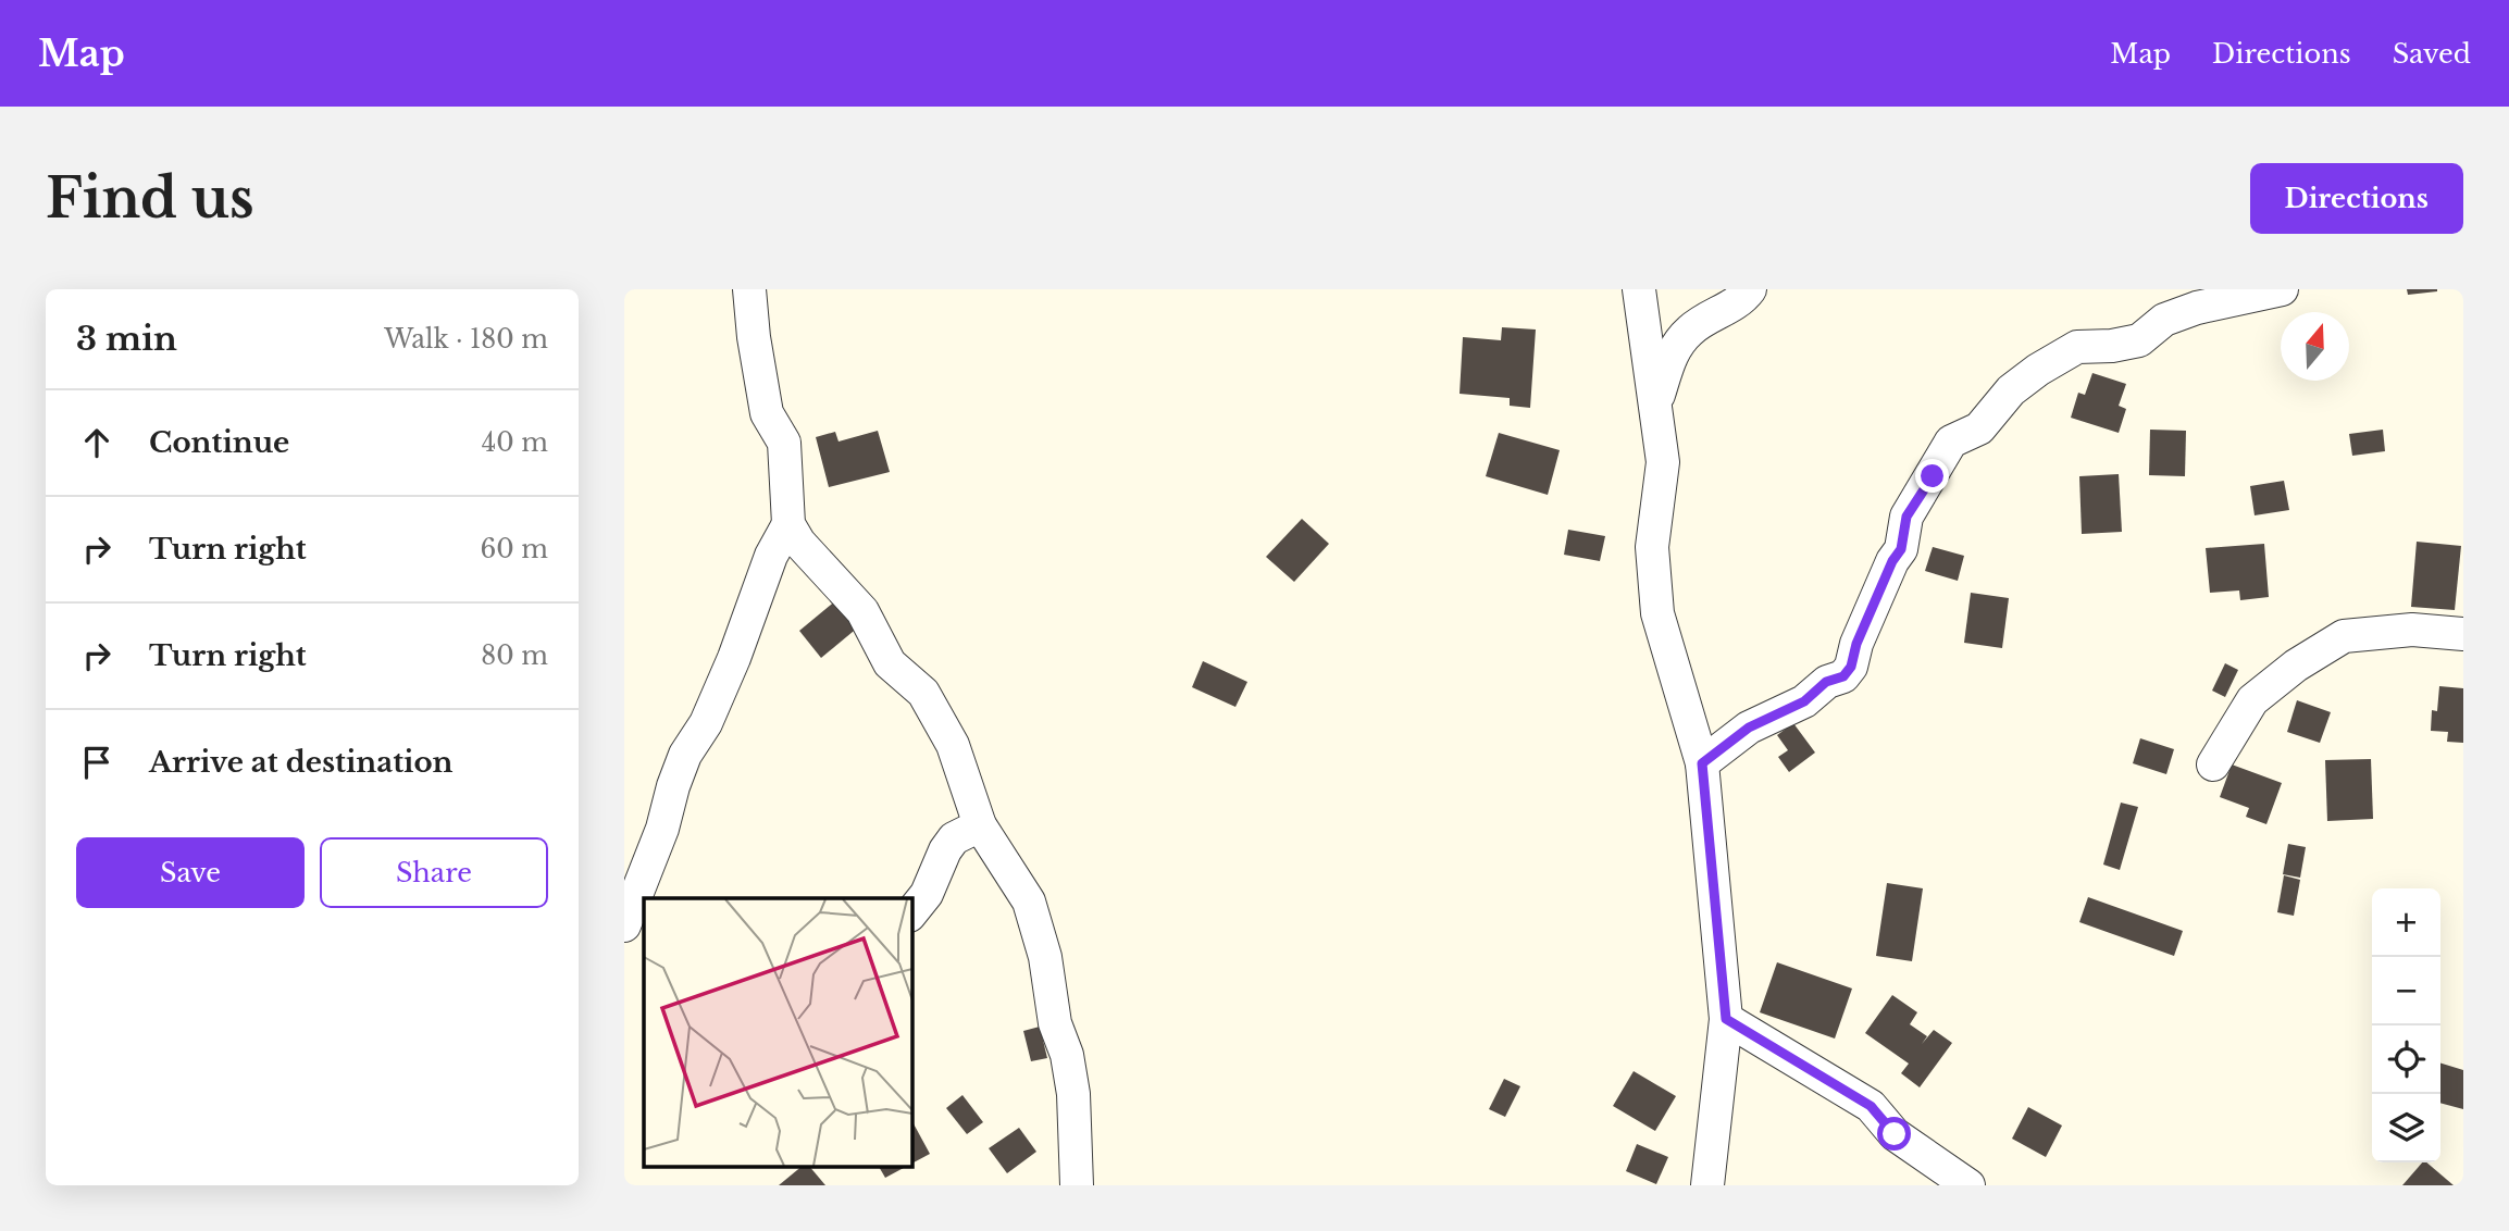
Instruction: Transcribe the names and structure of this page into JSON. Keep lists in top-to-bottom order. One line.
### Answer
{"north":"top","page":{"header":"Map","nav":["Map","Directions","Saved"],"buttons":["Directions",["Save","Share"]],"title":"Find us","heading":["3 min","Walk · 180 m"],"list":[["Continue","40 m"],["Turn right","60 m"],["Turn right","80 m"],"Arrive at destination"],"map_buttons":["+","−"]}}
